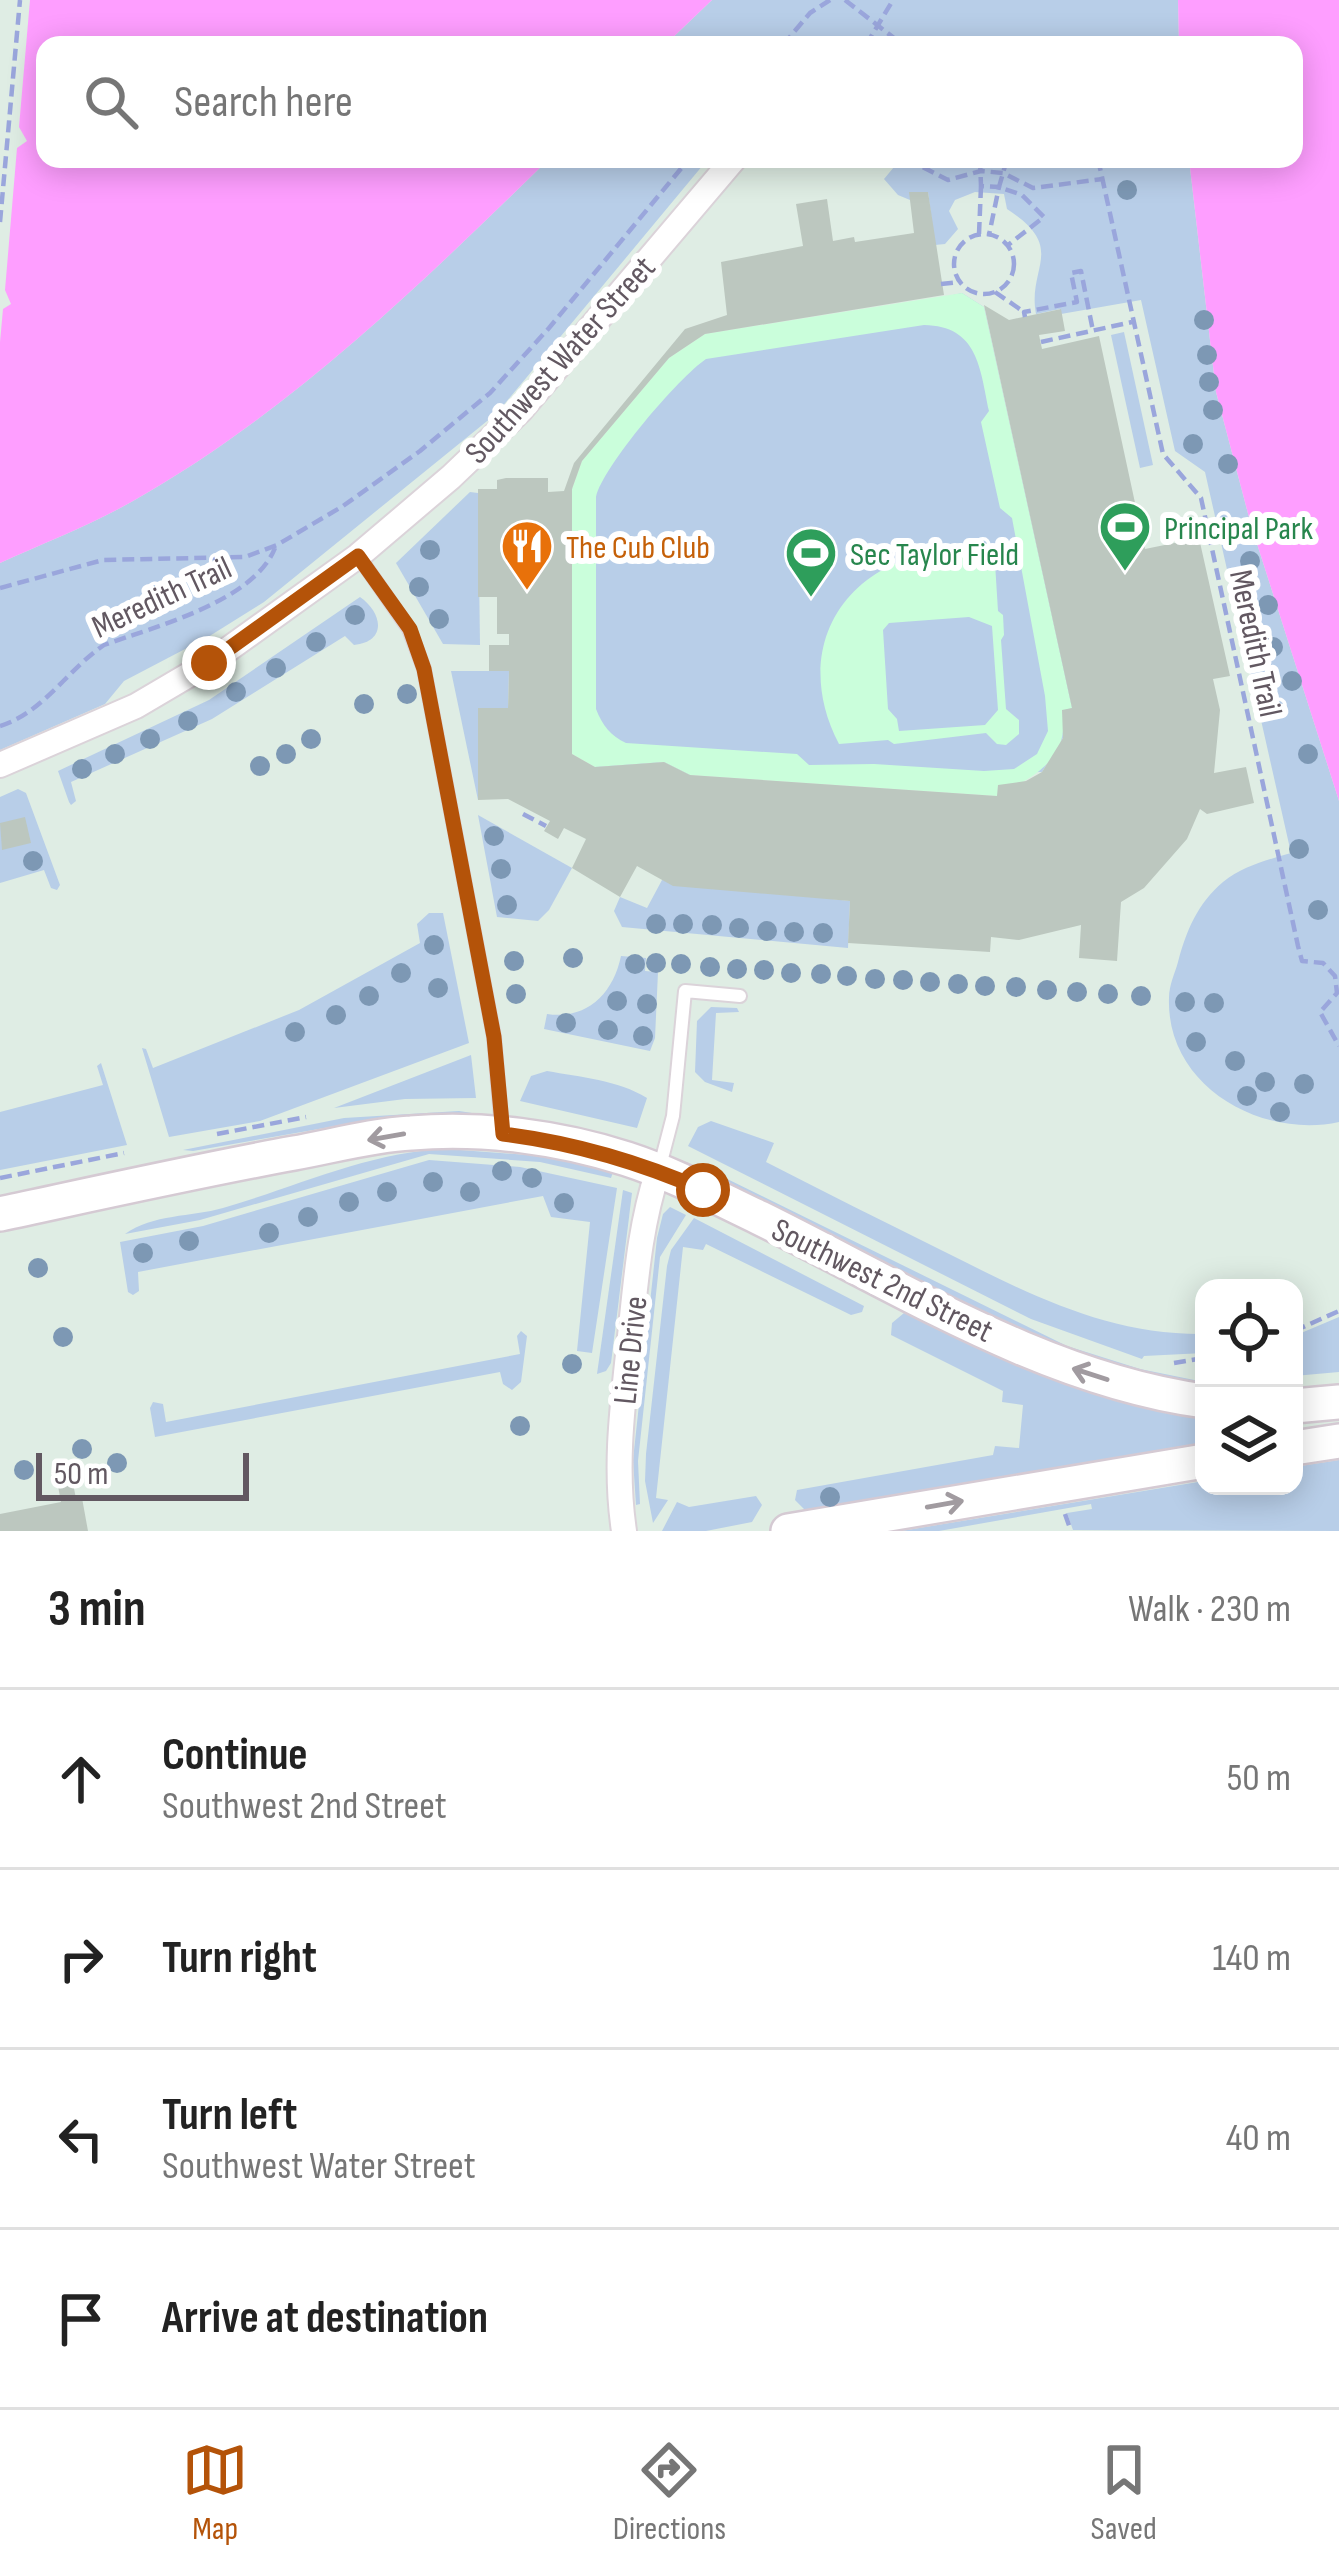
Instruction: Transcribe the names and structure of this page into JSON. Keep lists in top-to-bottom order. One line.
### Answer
{"streets":{"main road":["Southwest 2nd Street"],"street":["Southwest Water Street","Line Drive"],"path":["Meredith Trail"]},"crossings":[["Southwest 2nd Street","Line Drive"]],"places":{"sports":["Principal Park","Sec Taylor Field"],"restaurant":["The Cub Club"]},"scale_bar":"50 m","page":{"search":"Search here","scale":"50 m","heading":["3 min","Walk · 230 m"],"list":[["Continue","Southwest 2nd Street","50 m"],["Turn right","140 m"],["Turn left","Southwest Water Street","40 m"],"Arrive at destination"],"nav":["Map","Directions","Saved"]}}
